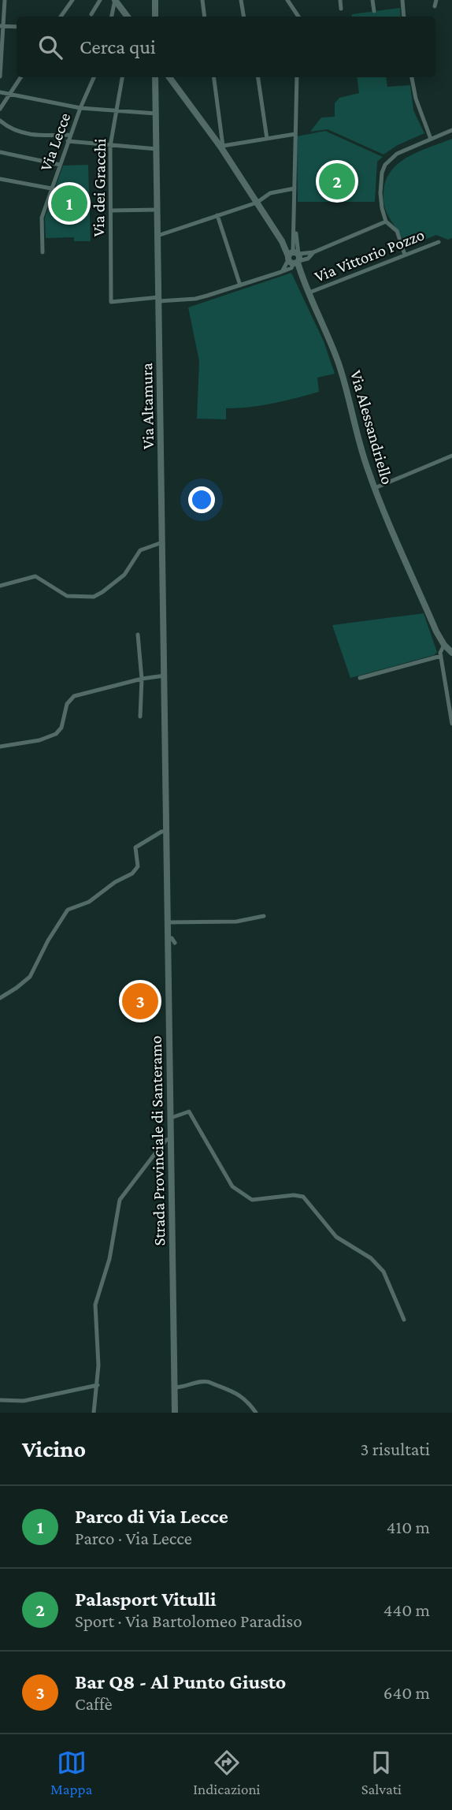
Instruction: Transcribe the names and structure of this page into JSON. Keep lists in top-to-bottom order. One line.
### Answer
{"streets":{"main road":["Via Altamura","Via Alessandriello","Strada Provinciale di Santeramo"],"street":["Via Lecce","Via dei Gracchi","Via Vittorio Pozzo"]},"crossings":[["Via dei Gracchi","Via Altamura"],["Via Vittorio Pozzo","Via Alessandriello"],["Via Altamura","Strada Provinciale di Santeramo"]],"page":{"search":"Cerca qui","pins":["2","1","3"],"heading":["Vicino","3 risultati"],"list":[{"mark":"1","name":"Parco di Via Lecce","note":"Parco · Via Lecce","value":"410 m"},{"mark":"2","name":"Palasport Vitulli","note":"Sport · Via Bartolomeo Paradiso","value":"440 m"},{"mark":"3","name":"Bar Q8 - Al Punto Giusto","note":"Caffè","value":"640 m"}],"nav":["Mappa","Indicazioni","Salvati"]}}
